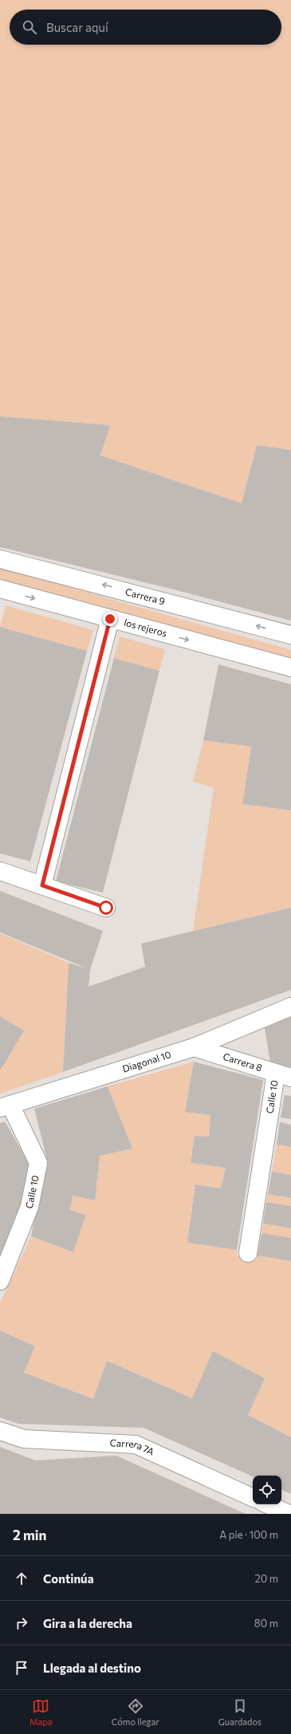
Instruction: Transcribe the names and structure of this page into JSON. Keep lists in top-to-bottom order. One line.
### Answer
{"streets":{"street":["Carrera 9","los rejeros","Diagonal 10","Carrera 8","Calle 10","Carrera 7A"]},"crossings":[["Diagonal 10","Carrera 8"],["Diagonal 10","Calle 10"],["Carrera 8","Calle 10"]],"one_way":["Carrera 9","los rejeros"],"page":{"search":"Buscar aquí","heading":["2 min","A pie · 100 m"],"list":[["Continúa","20 m"],["Gira a la derecha","80 m"],"Llegada al destino"],"nav":["Mapa","Cómo llegar","Guardados"]}}
